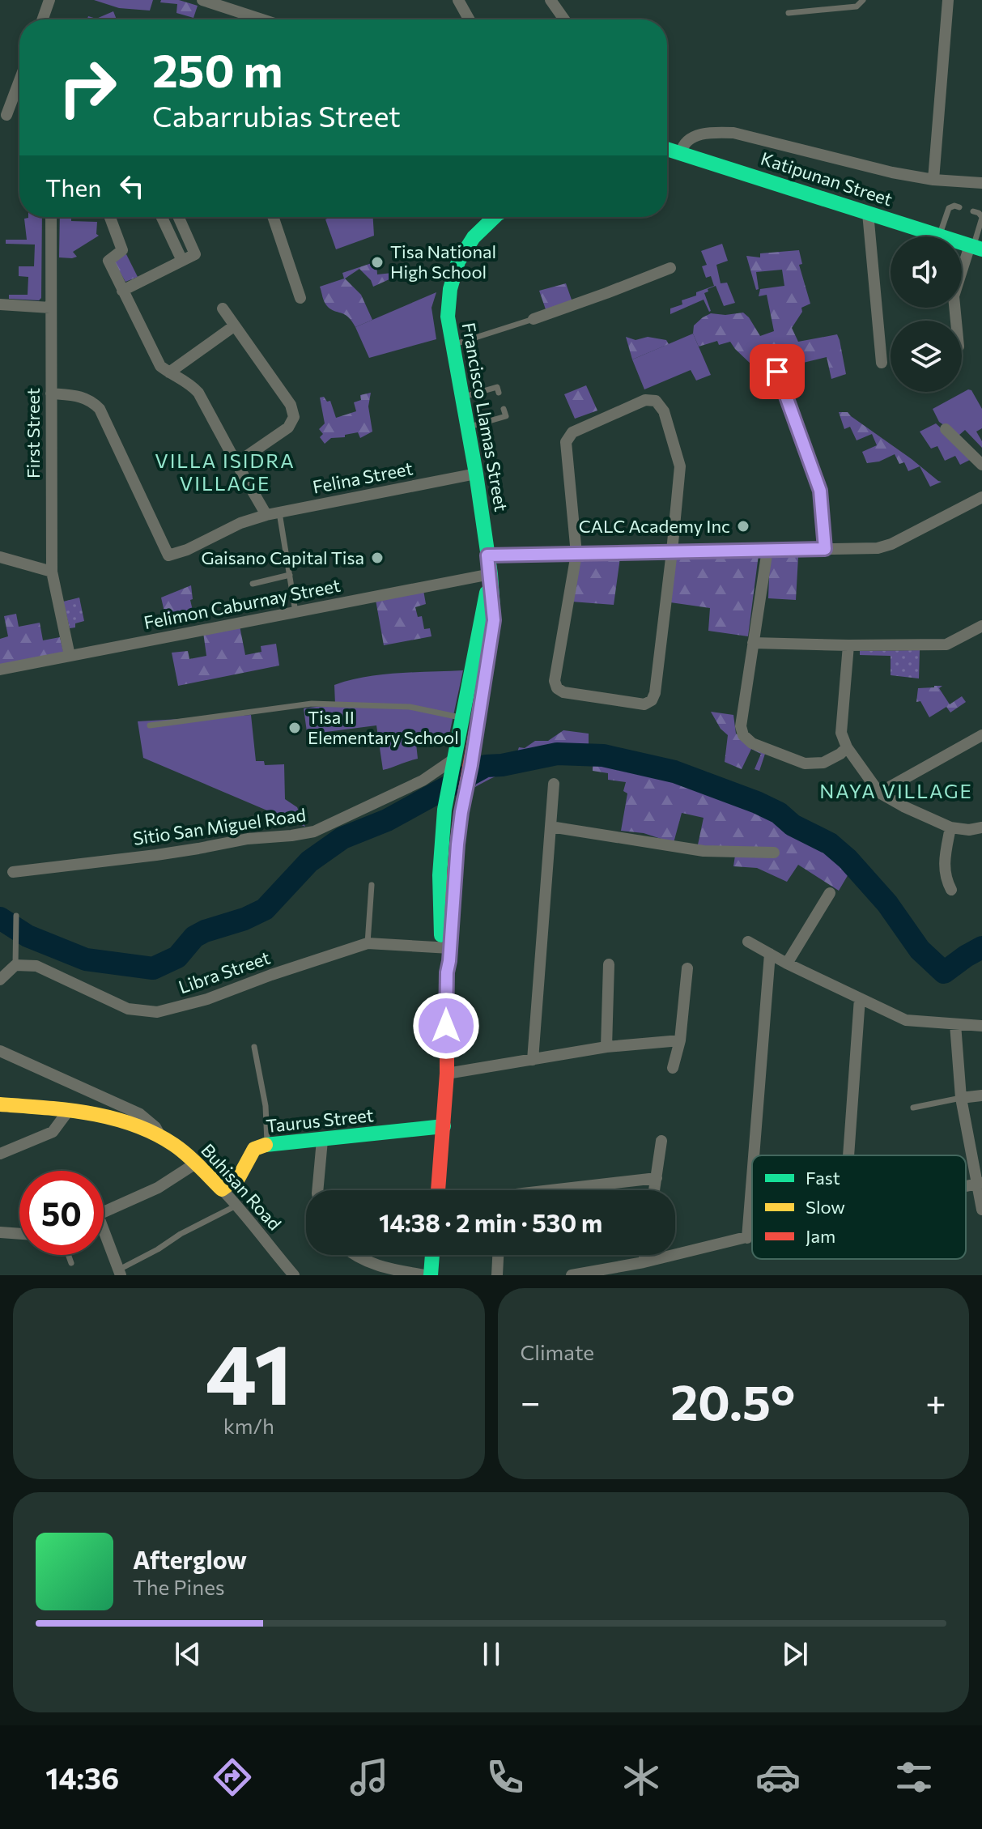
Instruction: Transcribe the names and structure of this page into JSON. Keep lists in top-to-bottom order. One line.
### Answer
{"streets":{"main road":["Katipunan Street","Francisco Llamas Street","Taurus Street","Buhisan Road"],"street":["First Street","Felina Street","Felimon Caburnay Street","Sitio San Miguel Road","Libra Street"]},"crossings":[["Francisco Llamas Street","Felina Street"],["Francisco Llamas Street","Felimon Caburnay Street"],["Francisco Llamas Street","Sitio San Miguel Road"],["Francisco Llamas Street","Libra Street"],["Francisco Llamas Street","Taurus Street"],["First Street","Felina Street"],["First Street","Felimon Caburnay Street"],["Taurus Street","Buhisan Road"]],"districts":["VILLA ISIDRA VILLAGE","NAYA VILLAGE"],"places":["Tisa National High School","CALC Academy Inc","Gaisano Capital Tisa","Tisa II Elementary School"],"legend":["Fast","Slow","Jam"],"page":{"turn":["250 m","Cabarrubias Street"],"then":"Then","limit":"50","trip":"14:38 · 2 min · 530 m","tile":[["41","km/h"],"Climate"],"heat":["−","20.5°","+"],"song":["Afterglow","The Pines"],"tabs":"14:36"}}
